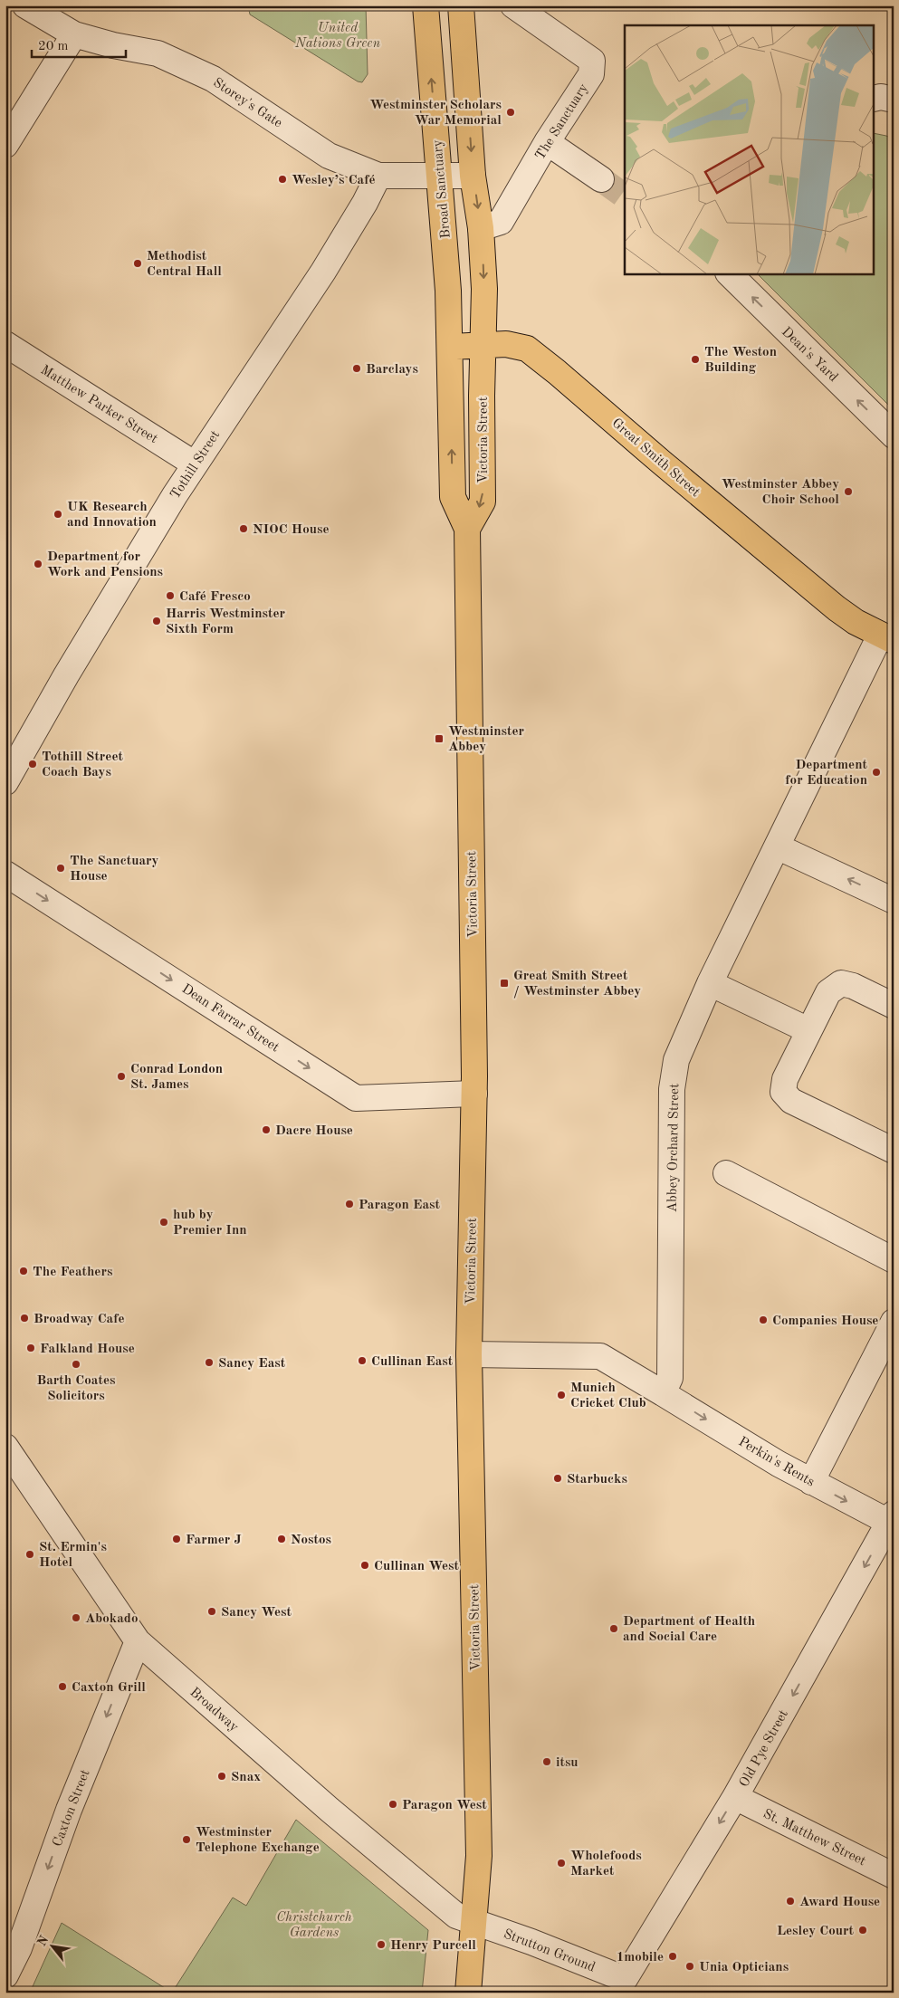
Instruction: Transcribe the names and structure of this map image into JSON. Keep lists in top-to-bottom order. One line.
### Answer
{"streets":{"main road":["Broad Sanctuary","Victoria Street","Great Smith Street"],"street":["Storey's Gate","The Sanctuary","Dean's Yard","Matthew Parker Street","Tothill Street","Dean Farrar Street","Abbey Orchard Street","Perkin's Rents","Broadway","Old Pye Street","Caxton Street","St. Matthew Street","Strutton Ground"]},"crossings":[["Storey's Gate","Broad Sanctuary"],["Storey's Gate","Tothill Street"],["Broad Sanctuary","Victoria Street"],["Broad Sanctuary","Great Smith Street"],["Matthew Parker Street","Tothill Street"],["Victoria Street","Great Smith Street"],["Victoria Street","Dean Farrar Street"],["Victoria Street","Broadway"],["Victoria Street","Strutton Ground"],["Great Smith Street","Abbey Orchard Street"],["Abbey Orchard Street","Perkin's Rents"],["Perkin's Rents","Old Pye Street"],["Broadway","Caxton Street"],["Broadway","Strutton Ground"],["Old Pye Street","St. Matthew Street"],["Old Pye Street","Strutton Ground"]],"one_way":["Dean's Yard","Dean Farrar Street","Perkin's Rents","Old Pye Street","Caxton Street"],"parks":["United Nations Green","Christchurch Gardens"],"places":{"other":["Westminster Scholars War Memorial","Wesley’s Café","Methodist Central Hall","The Weston Building","Barclays","Westminster Abbey Choir School","UK Research and Innovation","NIOC House","Department for Work and Pensions","Café Fresco","Harris Westminster Sixth Form","Tothill Street Coach Bays","Department for Education","The Sanctuary House","Conrad London St. James","Dacre House","Paragon East","hub by Premier Inn","The Feathers","Broadway Cafe","Companies House","Falkland House","Cullinan East","Sancy East","Barth Coates Solicitors","Munich Cricket Club","Starbucks","Farmer J","Nostos","St. Ermin's Hotel","Cullinan West","Sancy West","Abokado","Department of Health and Social Care","Caxton Grill","itsu","Snax","Paragon West","Westminster Telephone Exchange","Wholefoods Market","Award House","Lesley Court","Henry Purcell","1mobile","Unia Opticians"],"transit":["Westminster Abbey","Great Smith Street / Westminster Abbey"]},"scale_bar":"20 m","north":"top left"}
